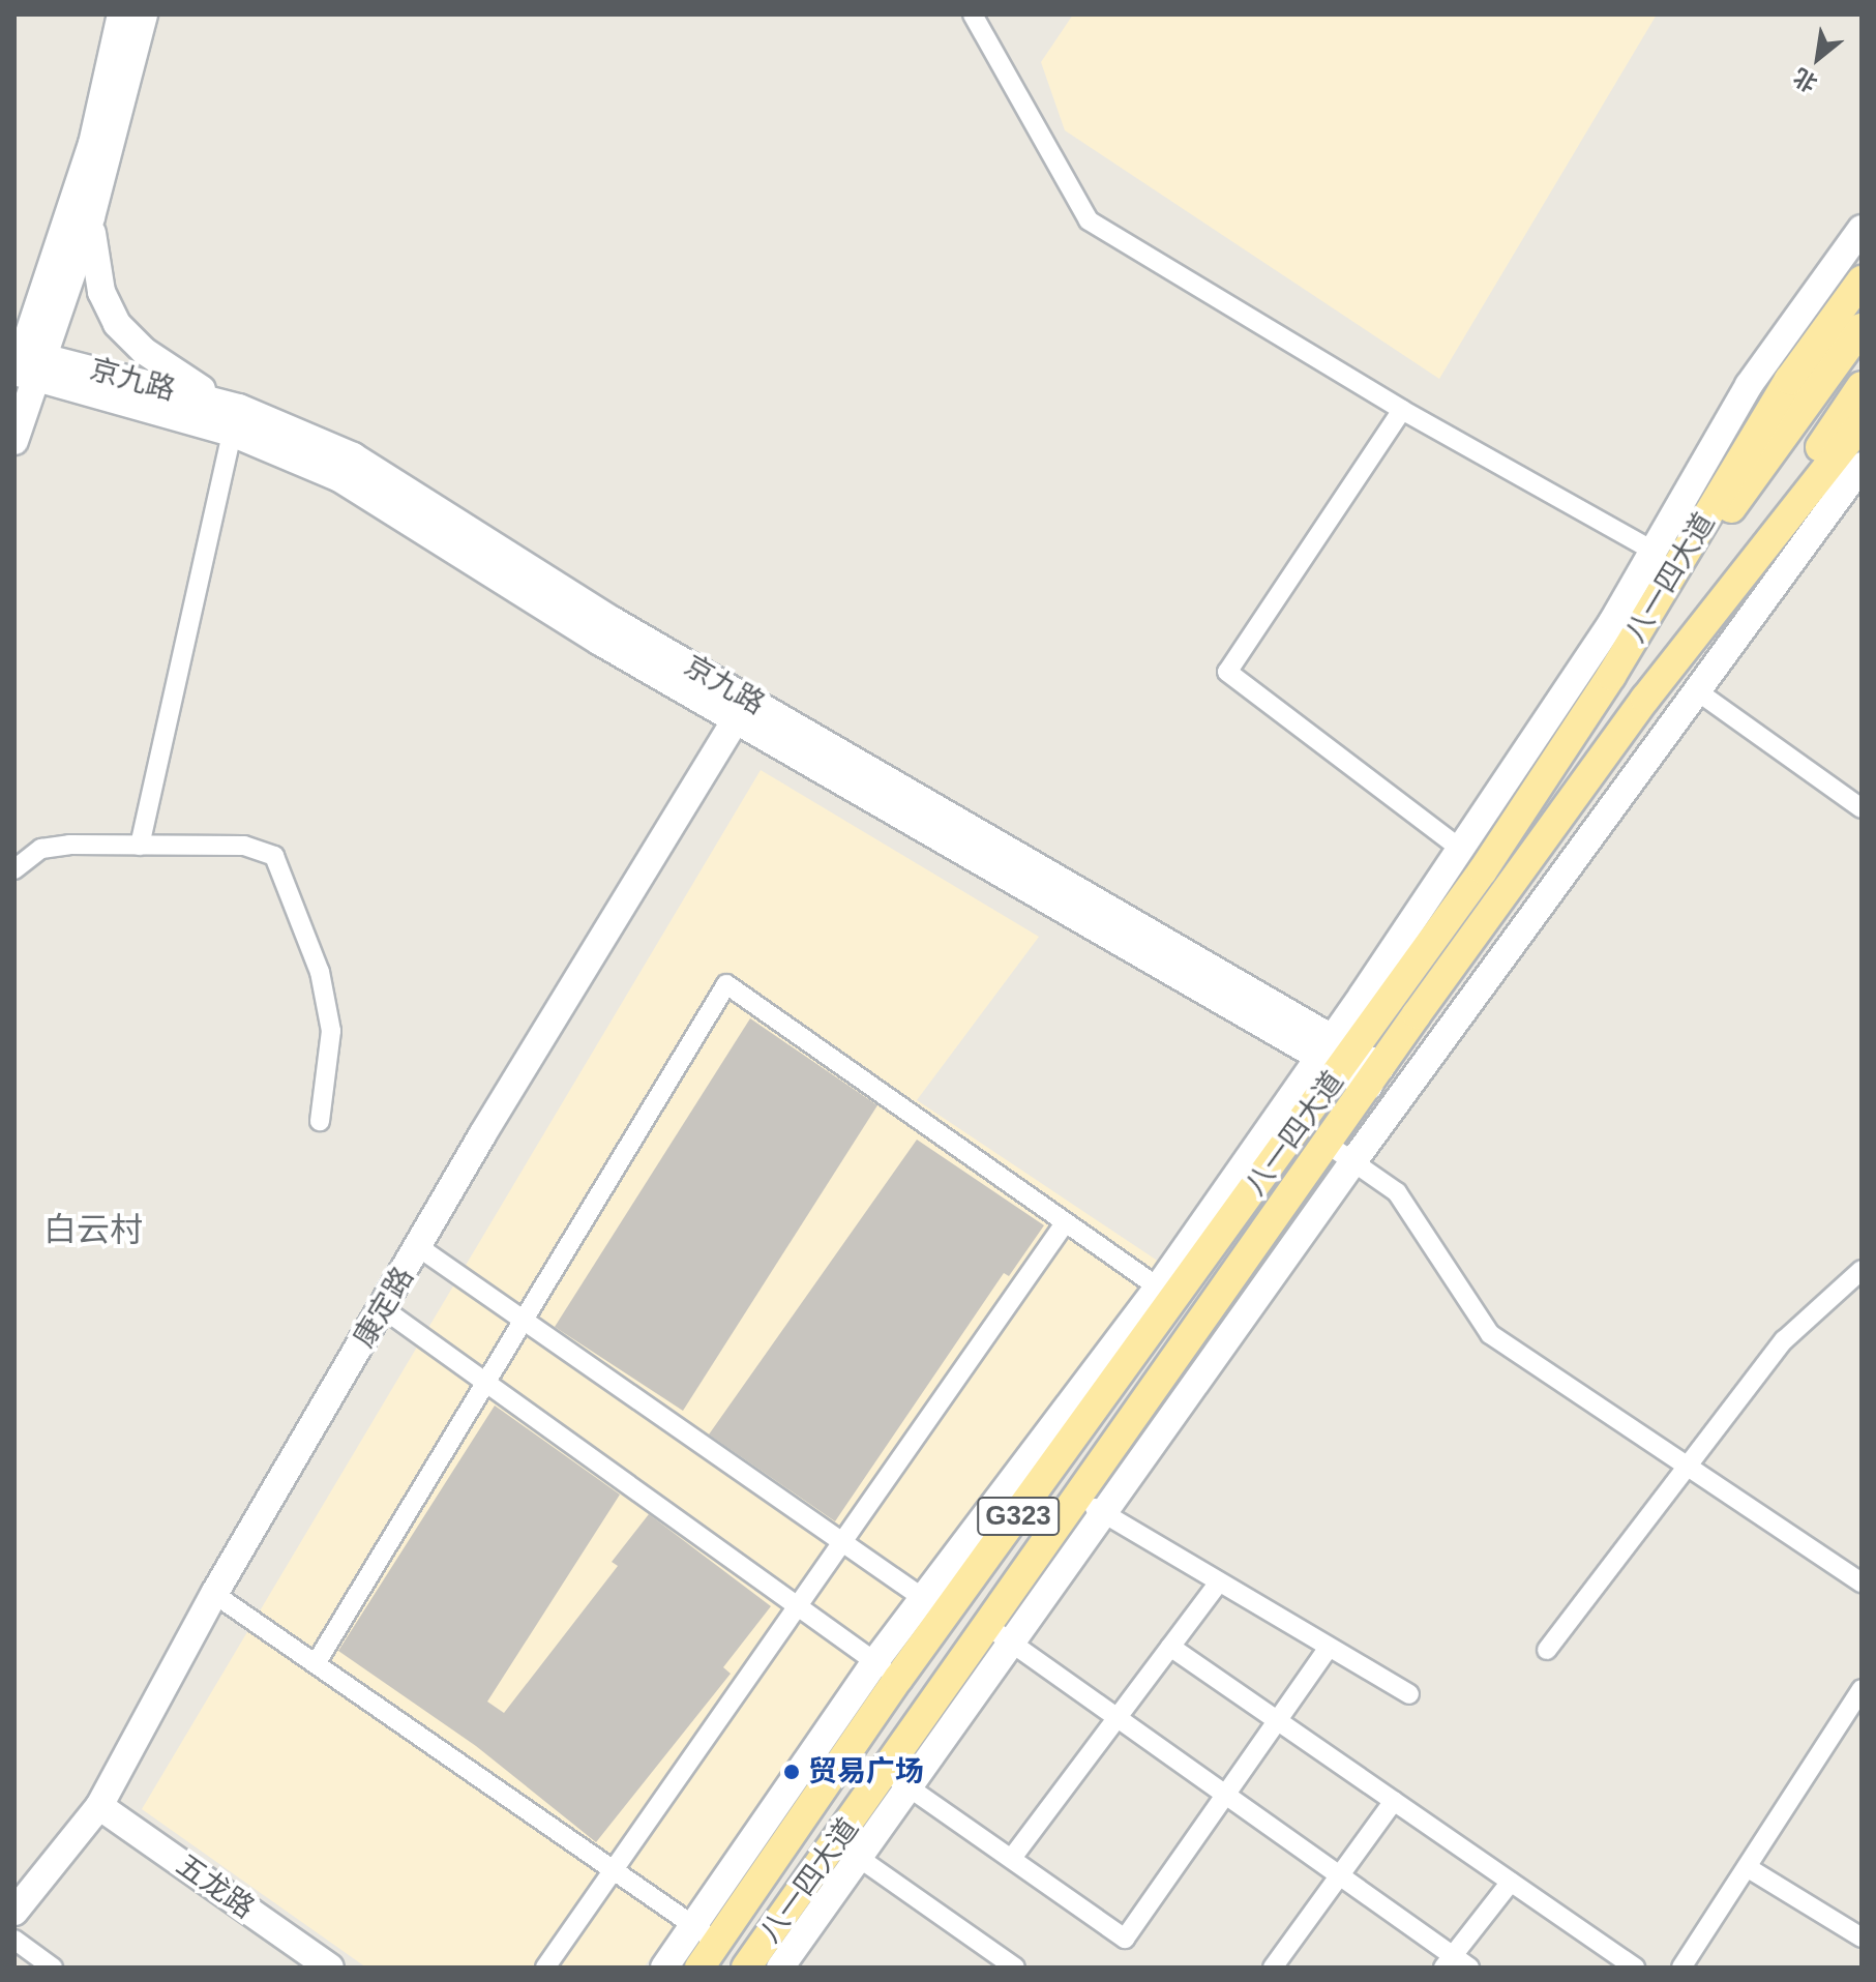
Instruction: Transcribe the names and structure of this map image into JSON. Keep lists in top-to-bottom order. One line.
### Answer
{"streets":{"main road":["八一四大道","G323"],"street":["京九路","康定路","五龙路"]},"crossings":[["京九路","八一四大道"],["京九路","康定路"],["康定路","五龙路"]],"districts":["白云村"],"places":["贸易广场"],"north":"bottom left"}
